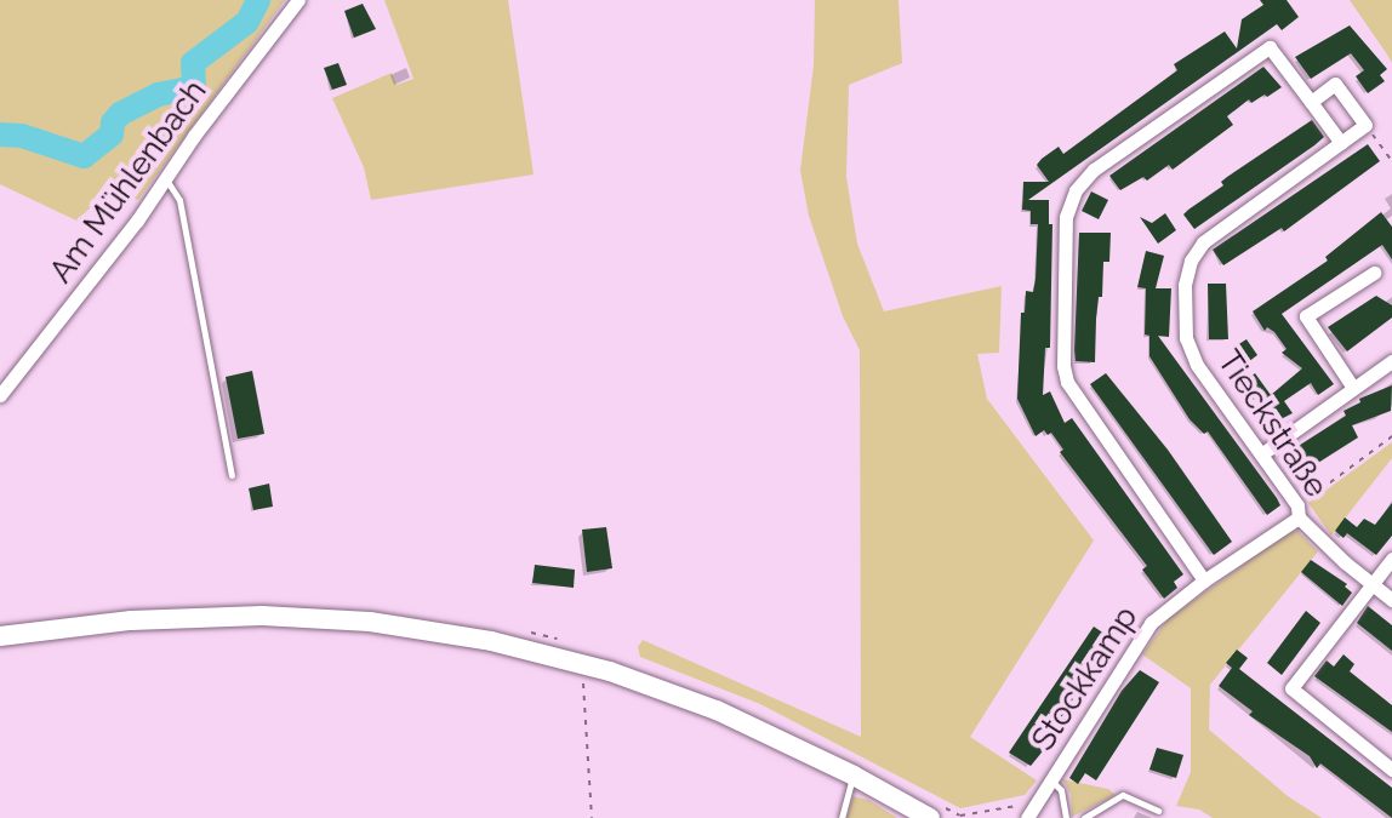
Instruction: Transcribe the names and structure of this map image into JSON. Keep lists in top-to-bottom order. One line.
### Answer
{"streets":{"street":["Am Mühlenbach","Tieckstraße","Stockkamp"]},"crossings":[["Tieckstraße","Stockkamp"]]}
